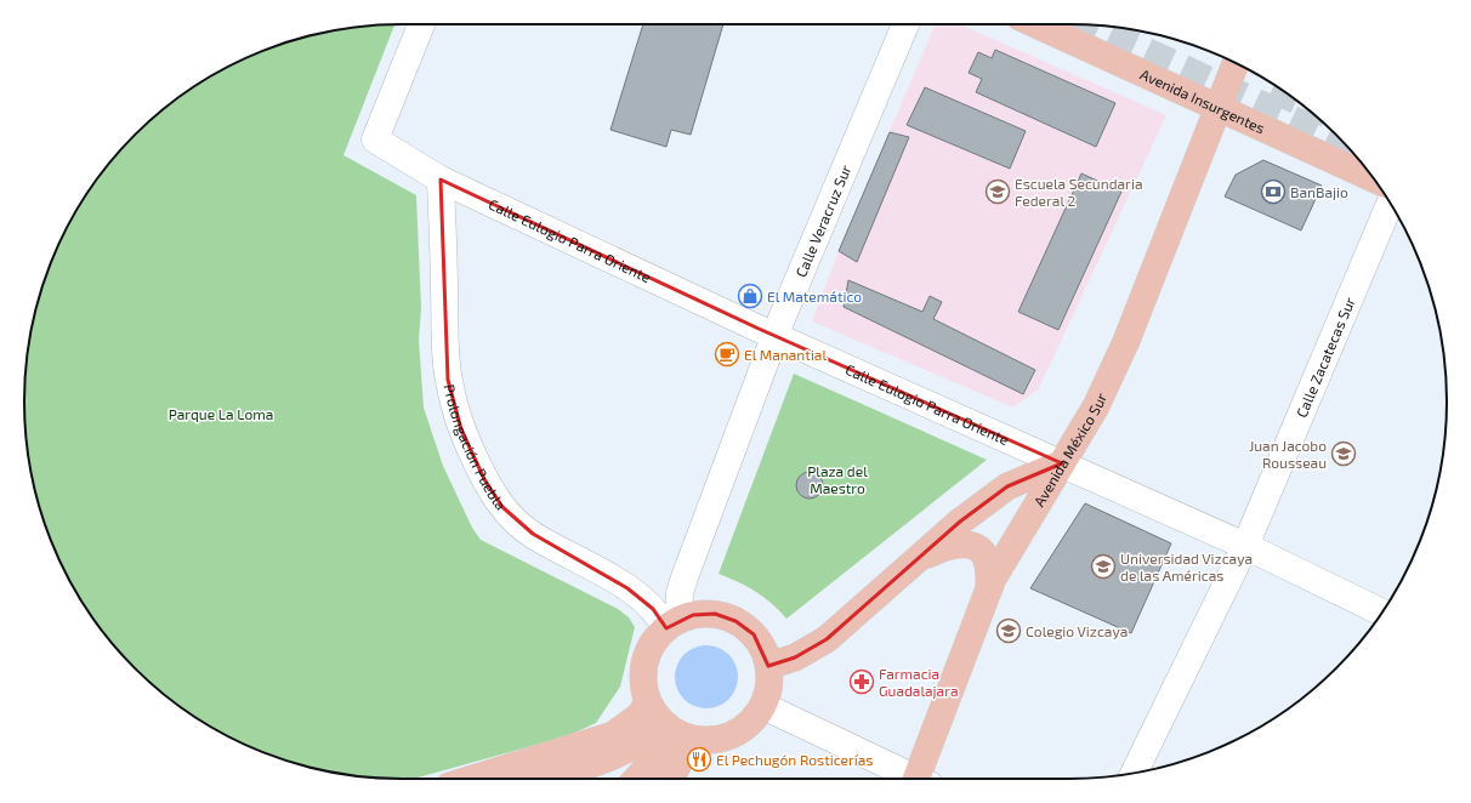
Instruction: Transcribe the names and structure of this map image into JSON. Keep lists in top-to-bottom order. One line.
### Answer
{"streets":{"main road":["Avenida Insurgentes","Avenida México Sur"],"street":["Calle Veracruz Sur","Calle Eulogio Parra Oriente","Calle Zacatecas Sur","Prolongación Puebla"]},"crossings":[["Avenida Insurgentes","Avenida México Sur"],["Calle Veracruz Sur","Calle Eulogio Parra Oriente"],["Calle Veracruz Sur","Prolongación Puebla"],["Calle Eulogio Parra Oriente","Calle Zacatecas Sur"],["Calle Eulogio Parra Oriente","Prolongación Puebla"],["Calle Eulogio Parra Oriente","Avenida México Sur"]],"parks":["Parque La Loma","Plaza del Maestro"],"places":{"school or university":["Escuela Secundaria Federal 2","Juan Jacobo Rousseau","Universidad Vizcaya de las Américas","Colegio Vizcaya"],"bank":["BanBajio"],"shop":["El Matemático"],"cafe":["El Manantial"],"pharmacy":["Farmacia Guadalajara"],"restaurant":["El Pechugón Rosticerías"]}}
